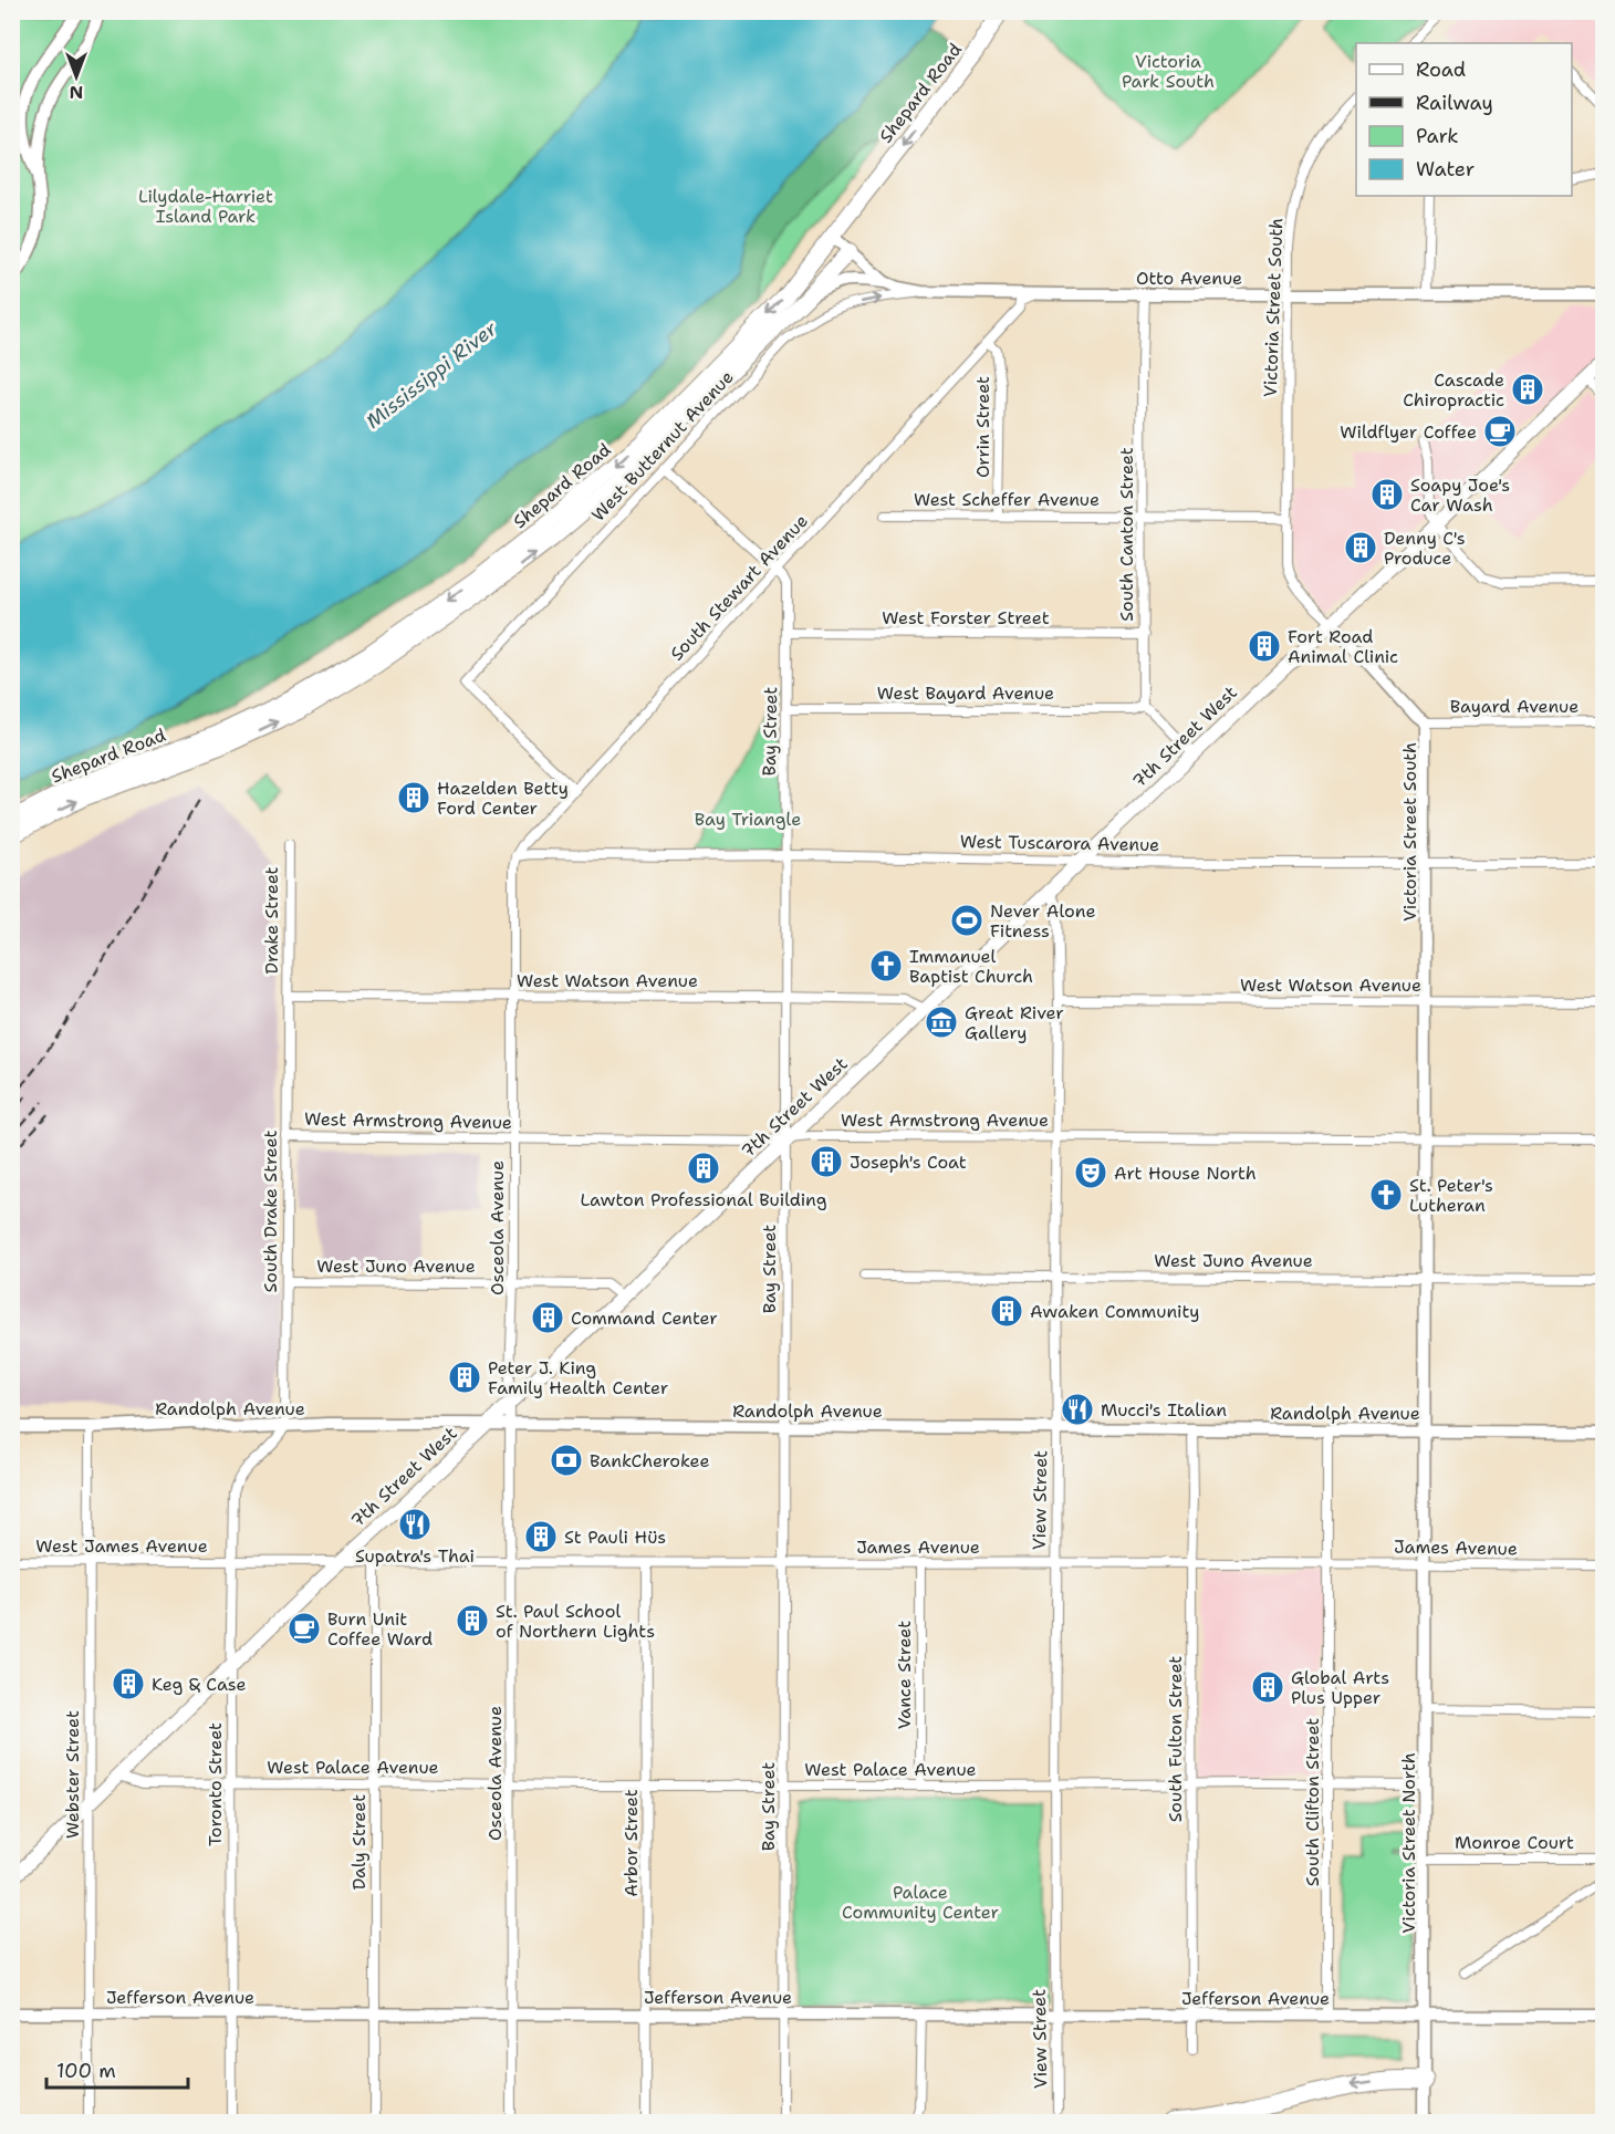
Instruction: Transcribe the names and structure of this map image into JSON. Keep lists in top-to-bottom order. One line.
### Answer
{"streets":{"highway":["Shepard Road"],"main road":["7th Street West"],"street":["Otto Avenue","Victoria Street South","Orrin Street","West Butternut Avenue","West Scheffer Avenue","South Canton Street","South Stewart Avenue","West Forster Street","West Bayard Avenue","Bayard Avenue","Bay Street","West Tuscarora Avenue","Drake Street","West Watson Avenue","West Armstrong Avenue","South Drake Street","Osceola Avenue","West Juno Avenue","Randolph Avenue","View Street","West James Avenue","James Avenue","Vance Street","South Fulton Street","West Palace Avenue","Webster Street","Toronto Street","South Clifton Street","Daly Street","Monroe Court","Arbor Street","Victoria Street North","Jefferson Avenue"]},"crossings":[["Shepard Road","Otto Avenue"],["Otto Avenue","Victoria Street South"],["Otto Avenue","West Butternut Avenue"],["Otto Avenue","South Canton Street"],["Otto Avenue","South Stewart Avenue"],["Victoria Street South","West Scheffer Avenue"],["Victoria Street South","Bayard Avenue"],["Victoria Street South","7th Street West"],["Victoria Street South","West Tuscarora Avenue"],["Victoria Street South","West Watson Avenue"],["Victoria Street South","West Armstrong Avenue"],["Victoria Street South","West Juno Avenue"],["Victoria Street South","Randolph Avenue"],["Victoria Street South","James Avenue"],["Victoria Street South","Victoria Street North"],["Orrin Street","West Scheffer Avenue"],["Orrin Street","South Stewart Avenue"],["West Butternut Avenue","South Stewart Avenue"],["West Butternut Avenue","Bay Street"],["West Scheffer Avenue","South Canton Street"],["South Canton Street","West Forster Street"],["South Canton Street","West Bayard Avenue"],["South Stewart Avenue","Bay Street"],["South Stewart Avenue","West Tuscarora Avenue"],["South Stewart Avenue","Osceola Avenue"],["West Forster Street","Bay Street"],["West Bayard Avenue","Bay Street"],["Bay Street","7th Street West"],["Bay Street","West Tuscarora Avenue"],["Bay Street","West Watson Avenue"],["Bay Street","West Armstrong Avenue"],["Bay Street","Randolph Avenue"],["Bay Street","James Avenue"],["Bay Street","West Palace Avenue"],["Bay Street","Jefferson Avenue"],["7th Street West","West Tuscarora Avenue"],["7th Street West","West Watson Avenue"],["7th Street West","West Armstrong Avenue"],["7th Street West","Osceola Avenue"],["7th Street West","West Juno Avenue"],["7th Street West","Randolph Avenue"],["7th Street West","View Street"],["7th Street West","James Avenue"],["7th Street West","West Palace Avenue"],["7th Street West","Webster Street"],["7th Street West","Toronto Street"],["West Tuscarora Avenue","Osceola Avenue"],["Drake Street","West Watson Avenue"],["Drake Street","South Drake Street"],["West Watson Avenue","South Drake Street"],["West Watson Avenue","Osceola Avenue"],["West Watson Avenue","View Street"],["West Armstrong Avenue","South Drake Street"],["West Armstrong Avenue","Osceola Avenue"],["West Armstrong Avenue","View Street"],["South Drake Street","West Juno Avenue"],["South Drake Street","Randolph Avenue"],["South Drake Street","Toronto Street"],["Osceola Avenue","West Juno Avenue"],["Osceola Avenue","Randolph Avenue"],["Osceola Avenue","James Avenue"],["Osceola Avenue","West Palace Avenue"],["Osceola Avenue","Jefferson Avenue"],["West Juno Avenue","View Street"],["Randolph Avenue","View Street"],["Randolph Avenue","South Fulton Street"],["Randolph Avenue","Webster Street"],["Randolph Avenue","Toronto Street"],["Randolph Avenue","South Clifton Street"],["View Street","James Avenue"],["View Street","West Palace Avenue"],["View Street","Jefferson Avenue"],["West James Avenue","James Avenue"],["West James Avenue","Webster Street"],["West James Avenue","Toronto Street"],["James Avenue","Vance Street"],["James Avenue","South Fulton Street"],["James Avenue","Toronto Street"],["James Avenue","South Clifton Street"],["James Avenue","Daly Street"],["James Avenue","Arbor Street"],["James Avenue","Victoria Street North"],["Vance Street","West Palace Avenue"],["South Fulton Street","West Palace Avenue"],["South Fulton Street","Jefferson Avenue"],["West Palace Avenue","Toronto Street"],["West Palace Avenue","South Clifton Street"],["West Palace Avenue","Daly Street"],["West Palace Avenue","Arbor Street"],["West Palace Avenue","Victoria Street North"],["Webster Street","Jefferson Avenue"],["Toronto Street","Jefferson Avenue"],["South Clifton Street","Jefferson Avenue"],["Daly Street","Jefferson Avenue"],["Monroe Court","Victoria Street North"],["Arbor Street","Jefferson Avenue"],["Victoria Street North","Jefferson Avenue"]],"one_way":["West Butternut Avenue"],"water":["Mississippi River"],"parks":["Victoria Park South","Lilydale-Harriet Island Park","Bay Triangle","Palace Community Center"],"places":{"building":["Cascade Chiropractic","Soapy Joe's Car Wash","Denny C's Produce","Fort Road Animal Clinic","Hazelden Betty Ford Center","Joseph's Coat","Lawton Professional Building","Awaken Community","Command Center","Peter J. King Family Health Center","St Pauli Hüs","St. Paul School of Northern Lights","Keg & Case","Global Arts Plus Upper"],"cafe":["Wildflyer Coffee","Burn Unit Coffee Ward"],"sports":["Never Alone Fitness"],"church":["Immanuel Baptist Church","St. Peter's Lutheran"],"museum":["Great River Gallery"],"theatre":["Art House North"],"restaurant":["Mucci's Italian","Supatra's Thai"],"bank":["BankCherokee"]},"legend":["Road","Railway","Park","Water"],"scale_bar":"100 m","north":"bottom"}
